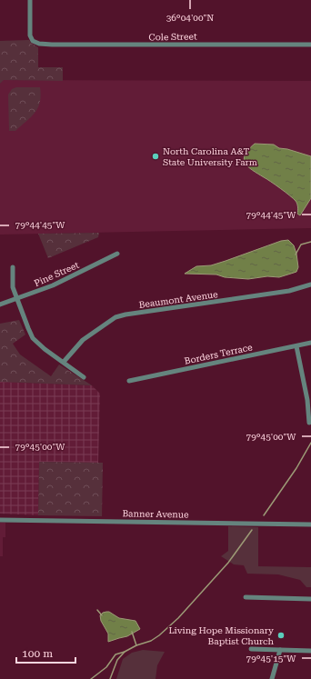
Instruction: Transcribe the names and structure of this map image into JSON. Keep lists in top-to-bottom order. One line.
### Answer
{"streets":{"street":["Cole Street","Pine Street","Beaumont Avenue","Borders Terrace","Banner Avenue"]},"places":["North Carolina A&T State University Farm","Living Hope Missionary Baptist Church"],"scale_bar":"100 m","coordinates":["36°04'00\"N","79°44'45\"W","79°45'00\"W","79°45'15\"W"]}
